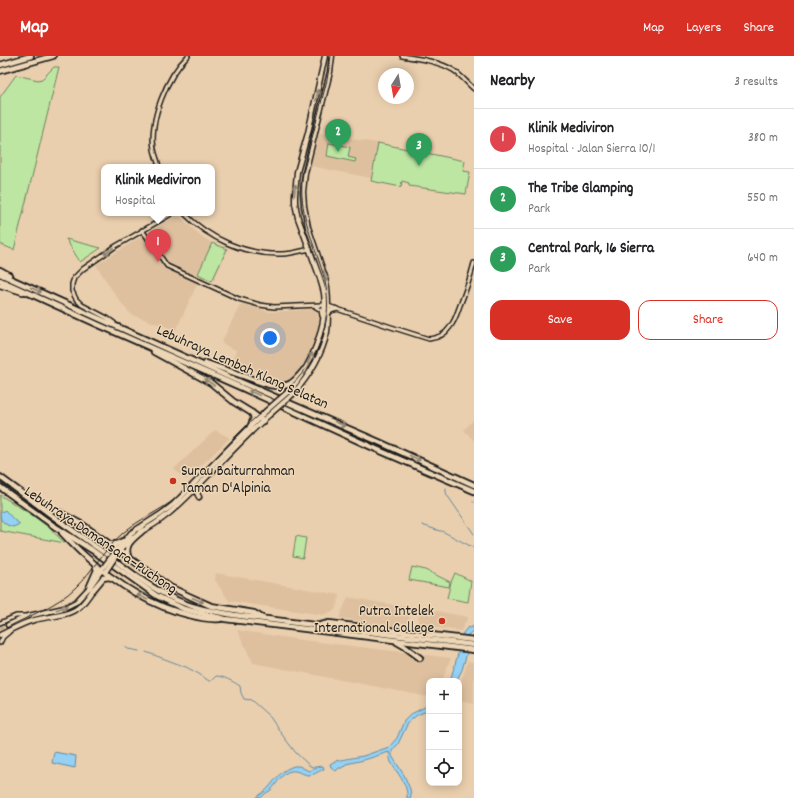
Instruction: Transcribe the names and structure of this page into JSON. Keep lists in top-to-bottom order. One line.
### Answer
{"streets":{"highway":["Lebuhraya Lembah Klang Selatan","Lebuhraya Damansara–Puchong"]},"places":["Surau Baiturrahman Taman D'Alpinia","Putra Intelek International College"],"north":"bottom","page":{"header":"Map","nav":["Map","Layers","Share"],"heading":["Nearby","3 results"],"list":[{"mark":"1","name":"Klinik Mediviron","note":"Hospital · Jalan Sierra 10/1","value":"380 m"},{"mark":"2","name":"The Tribe Glamping","note":"Park","value":"550 m"},{"mark":"3","name":"Central Park, 16 Sierra","note":"Park","value":"640 m"}],"pins":["2","3","1"],"popup":["Klinik Mediviron","Hospital"],"buttons":["Save","Share"],"map_buttons":["+","−"]}}
